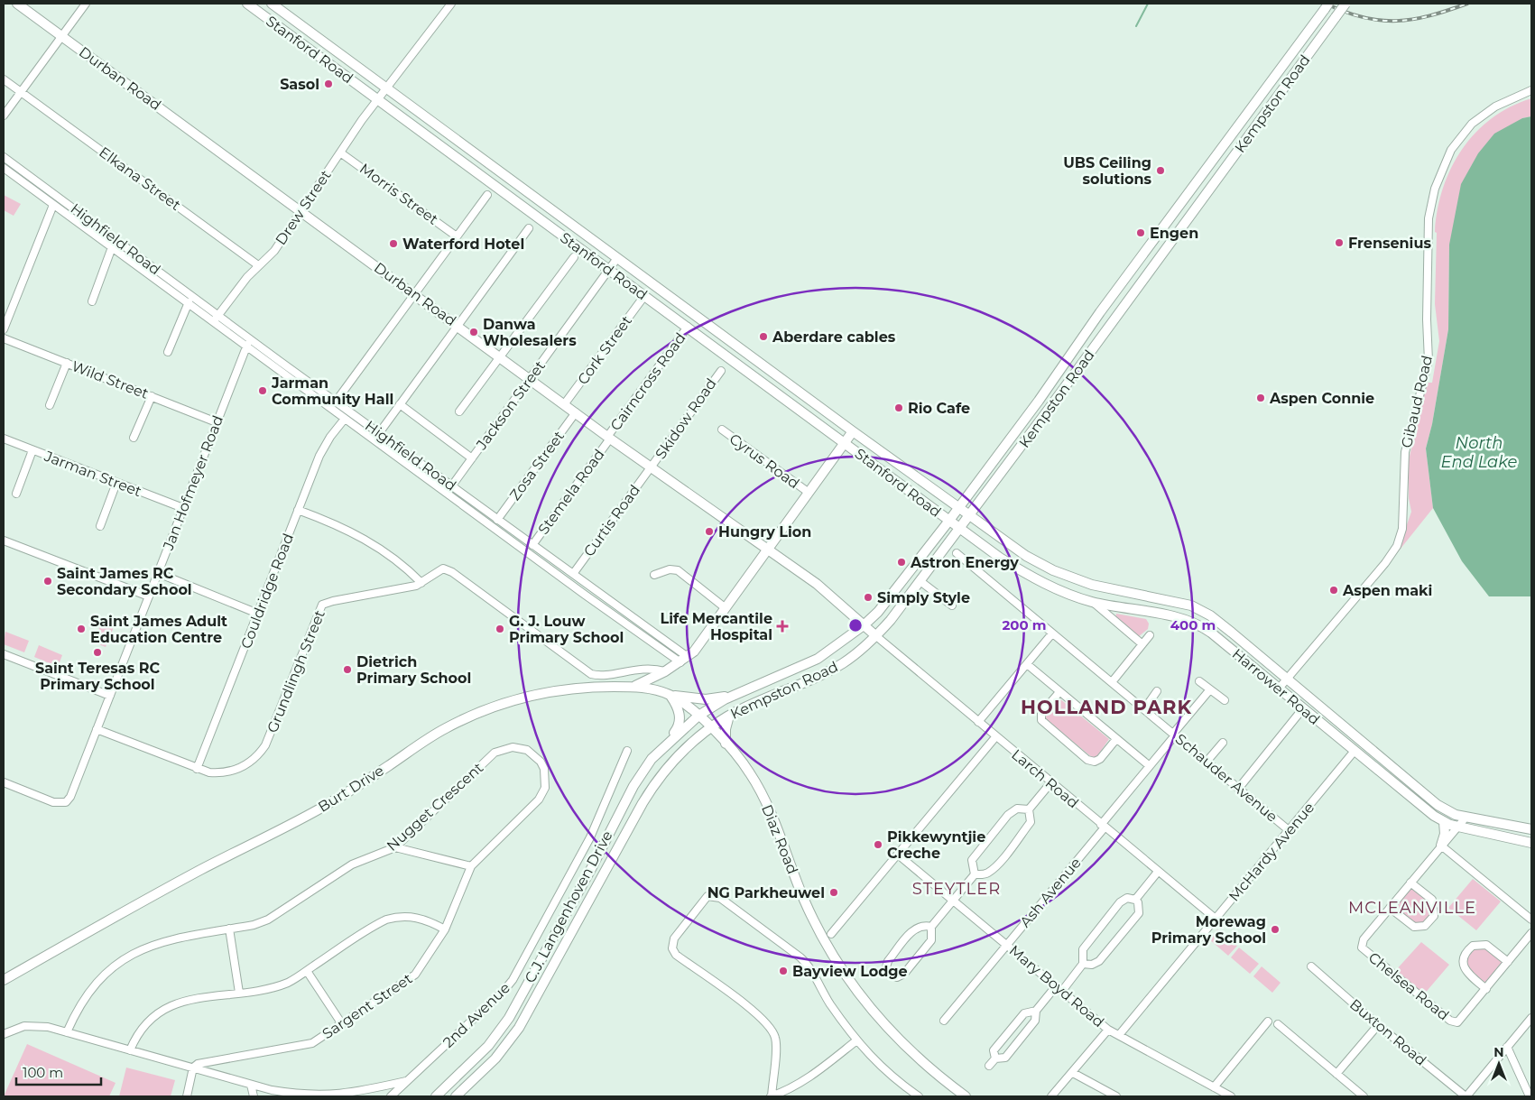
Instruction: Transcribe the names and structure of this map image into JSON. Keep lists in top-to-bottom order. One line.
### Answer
{"streets":{"main road":["Stanford Road","Durban Road","Kempston Road","Harrower Road","Burt Drive","Diaz Road","C.J. Langenhoven Drive"],"street":["Elkana Street","Morris Street","Drew Street","Highfield Road","Cork Street","Wild Street","Cairncross Road","Gibaud Road","Jackson Street","Skidow Road","Cyrus Road","Zosa Street","Jarman Street","Jan Hofmeyer Road","Stemela Road","Curtis Road","Couldridge Road","Grundlingh Street","Schauder Avenue","Larch Road","Nugget Crescent","McHardy Avenue","Ash Avenue","Mary Boyd Road","Chelsea Road","Sargent Street","2nd Avenue","Buxton Road"]},"crossings":[["Stanford Road","Kempston Road"],["Stanford Road","Drew Street"],["Stanford Road","Cork Street"],["Stanford Road","Cairncross Road"],["Stanford Road","Jackson Street"],["Stanford Road","Harrower Road"],["Durban Road","Kempston Road"],["Durban Road","Drew Street"],["Durban Road","Cork Street"],["Durban Road","Cairncross Road"],["Durban Road","Jackson Street"],["Durban Road","Skidow Road"],["Durban Road","Zosa Street"],["Durban Road","Stemela Road"],["Durban Road","Curtis Road"],["Durban Road","Larch Road"],["Kempston Road","Harrower Road"],["Kempston Road","Larch Road"],["Kempston Road","Burt Drive"],["Kempston Road","Diaz Road"],["Kempston Road","C.J. Langenhoven Drive"],["Elkana Street","Drew Street"],["Morris Street","Drew Street"],["Drew Street","Highfield Road"],["Highfield Road","Jackson Street"],["Highfield Road","Zosa Street"],["Highfield Road","Jan Hofmeyer Road"],["Highfield Road","Stemela Road"],["Highfield Road","Curtis Road"],["Highfield Road","Couldridge Road"],["Wild Street","Jan Hofmeyer Road"],["Cairncross Road","Stemela Road"],["Gibaud Road","Harrower Road"],["Skidow Road","Curtis Road"],["Jarman Street","Jan Hofmeyer Road"],["Couldridge Road","Grundlingh Street"],["Harrower Road","McHardy Avenue"],["Schauder Avenue","McHardy Avenue"],["Schauder Avenue","Ash Avenue"],["Larch Road","McHardy Avenue"],["Larch Road","Ash Avenue"],["Burt Drive","Diaz Road"],["Burt Drive","C.J. Langenhoven Drive"],["Nugget Crescent","Sargent Street"],["Diaz Road","C.J. Langenhoven Drive"],["McHardy Avenue","Mary Boyd Road"],["Ash Avenue","Mary Boyd Road"]],"districts":["HOLLAND PARK","STEYTLER","MCLEANVILLE"],"water":["North End Lake"],"places":{"other":["Sasol","UBS Ceiling solutions","Engen","Frensenius","Waterford Hotel","Danwa Wholesalers","Aberdare cables","Jarman Community Hall","Aspen Connie","Rio Cafe","Hungry Lion","Astron Energy","Saint James RC Secondary School","Aspen maki","Simply Style","Saint James Adult Education Centre","G. J. Louw Primary School","Saint Teresas RC Primary School","Dietrich Primary School","Pikkewyntjie Creche","NG Parkheuwel","Morewag Primary School","Bayview Lodge"],"health":["Life Mercantile Hospital"]},"scale_bar":"100 m","north":"top","rings":["200 m","400 m"]}
